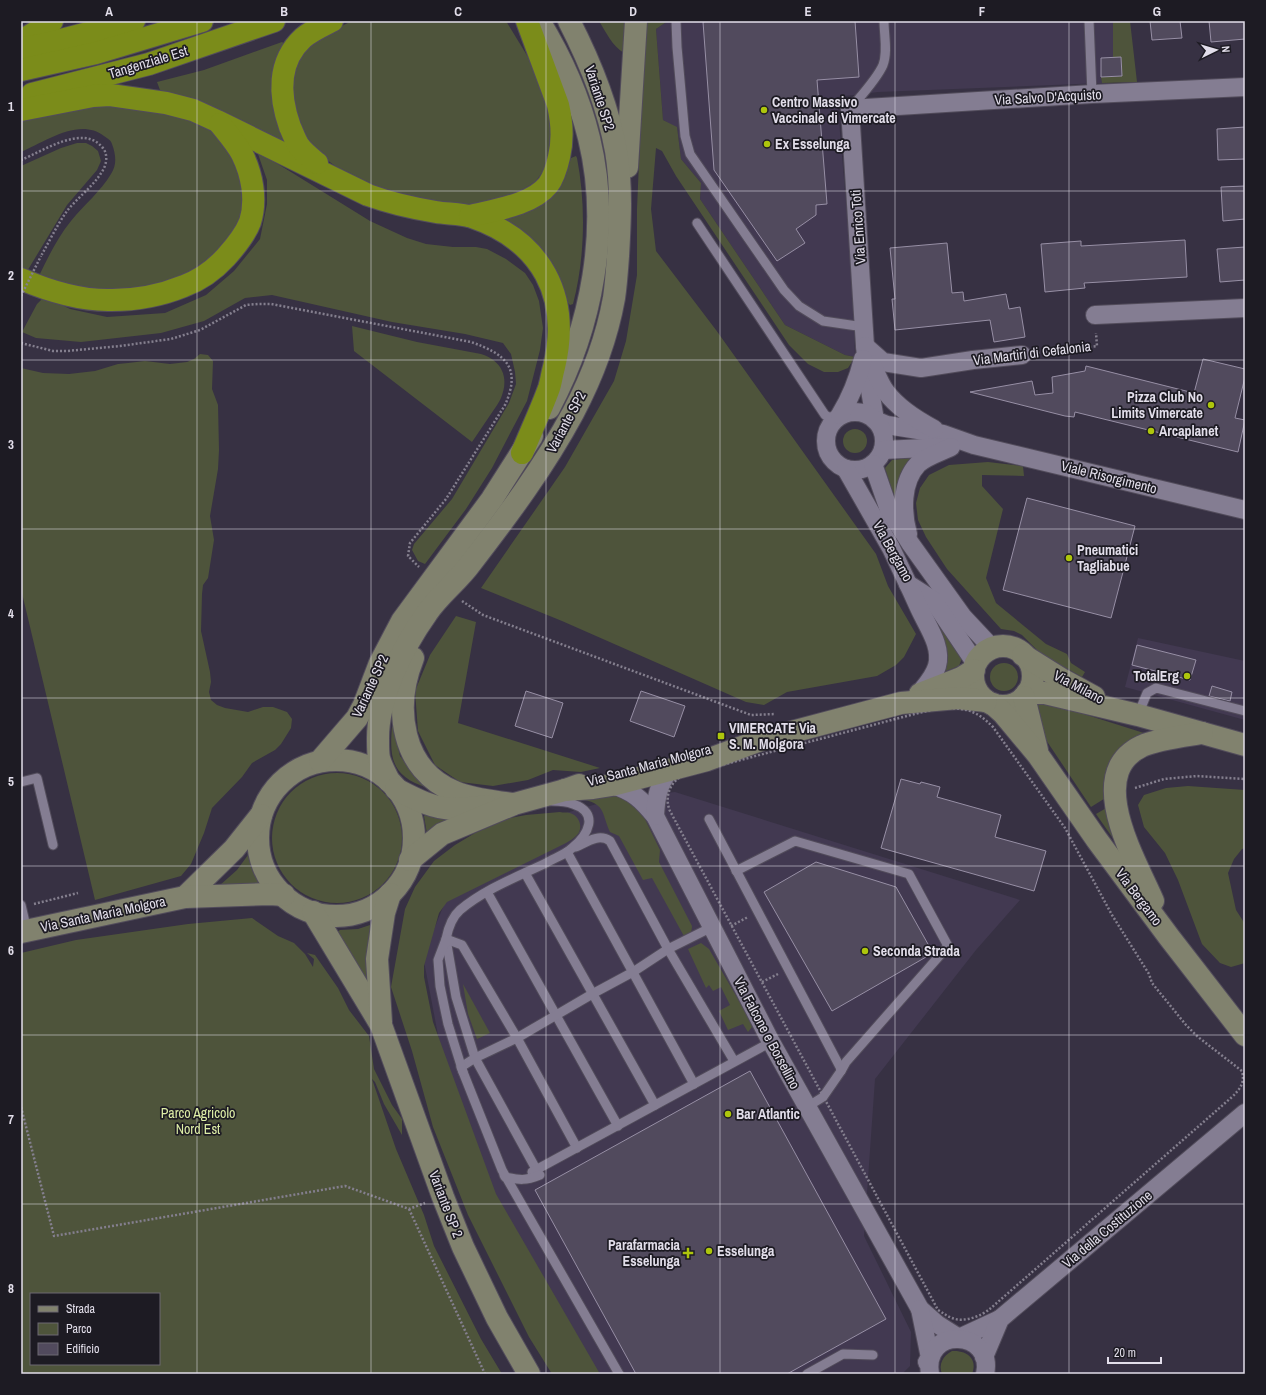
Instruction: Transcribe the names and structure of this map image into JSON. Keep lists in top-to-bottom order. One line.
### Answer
{"streets":{"highway":["Tangenziale Est"],"main road":["Variante SP2","Via Bergamo","Via Milano","Via Santa Maria Molgora","Variante SP 2"],"street":["Via Salvo D'Acquisto","Via Enrico Toti","Via Martiri di Cefalonia","Viale Risorgimento","Via Falcone e Borsellino","Via della Costituzione"]},"crossings":[["Via Salvo D'Acquisto","Via Enrico Toti"],["Variante SP2","Via Santa Maria Molgora"],["Via Enrico Toti","Via Martiri di Cefalonia"],["Via Enrico Toti","Viale Risorgimento"],["Via Enrico Toti","Via Bergamo"],["Viale Risorgimento","Via Bergamo"],["Via Bergamo","Via Milano"],["Via Bergamo","Via Santa Maria Molgora"],["Via Milano","Via Santa Maria Molgora"],["Via Santa Maria Molgora","Via Falcone e Borsellino"],["Via Falcone e Borsellino","Via della Costituzione"]],"parks":["Parco Agricolo Nord Est"],"places":{"other":["Centro Massivo Vaccinale di Vimercate","Ex Esselunga","Pizza Club No Limits Vimercate","Arcaplanet","Pneumatici Tagliabue","TotalErg","Seconda Strada","Bar Atlantic","Esselunga"],"transit":["VIMERCATE Via S. M. Molgora"],"health":["Parafarmacia Esselunga"]},"legend":["Strada","Parco","Edificio"],"scale_bar":"20 m","north":"right","grid":{"columns":["A","B","C","D","E","F","G"],"rows":["1","2","3","4","5","6","7","8"]}}
